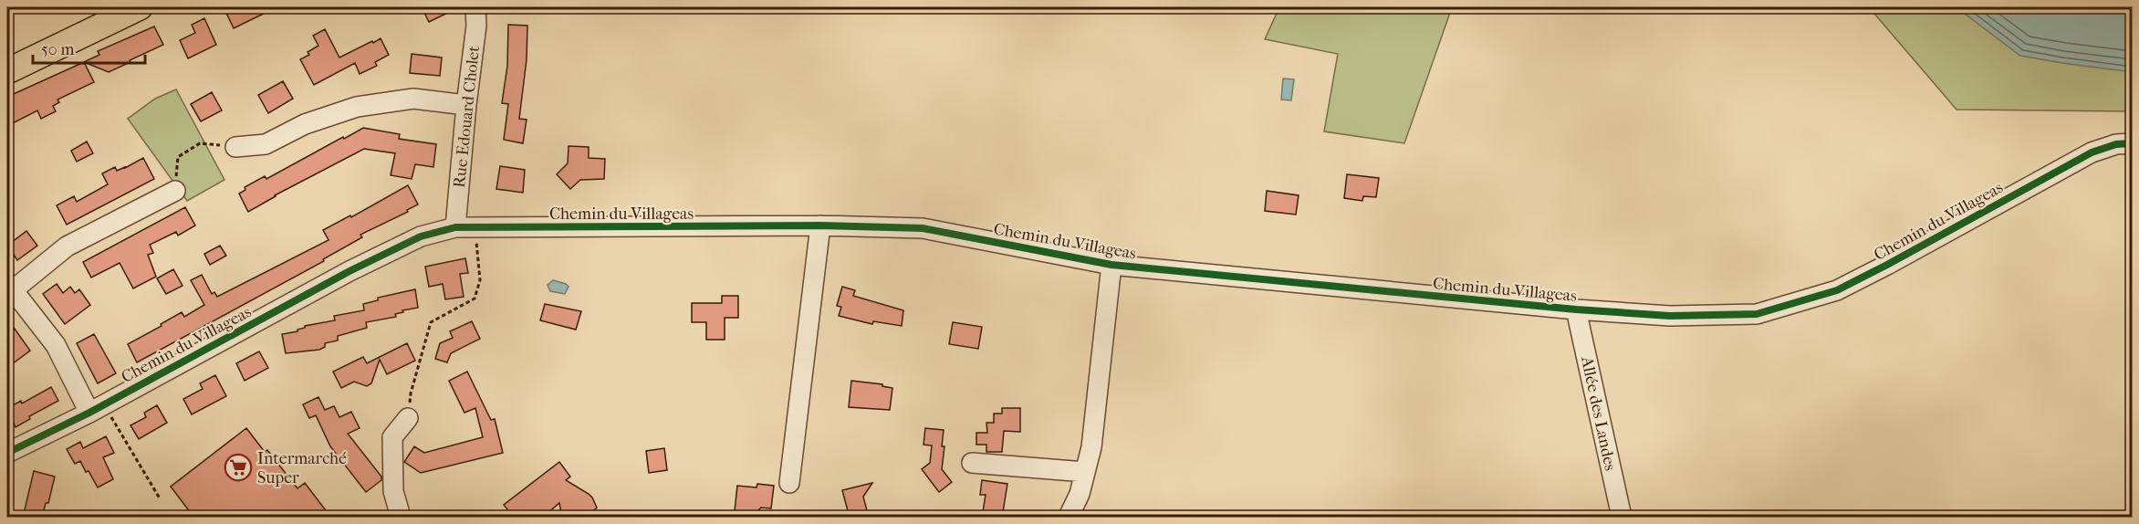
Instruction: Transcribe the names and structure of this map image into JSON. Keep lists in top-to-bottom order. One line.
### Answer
{"streets":{"street":["Rue Edouard Cholet","Chemin du Villageas","Allée des Landes"]},"crossings":[["Rue Edouard Cholet","Chemin du Villageas"],["Chemin du Villageas","Allée des Landes"]],"places":{"supermarket":["Intermarché Super"]},"scale_bar":"50 m"}
